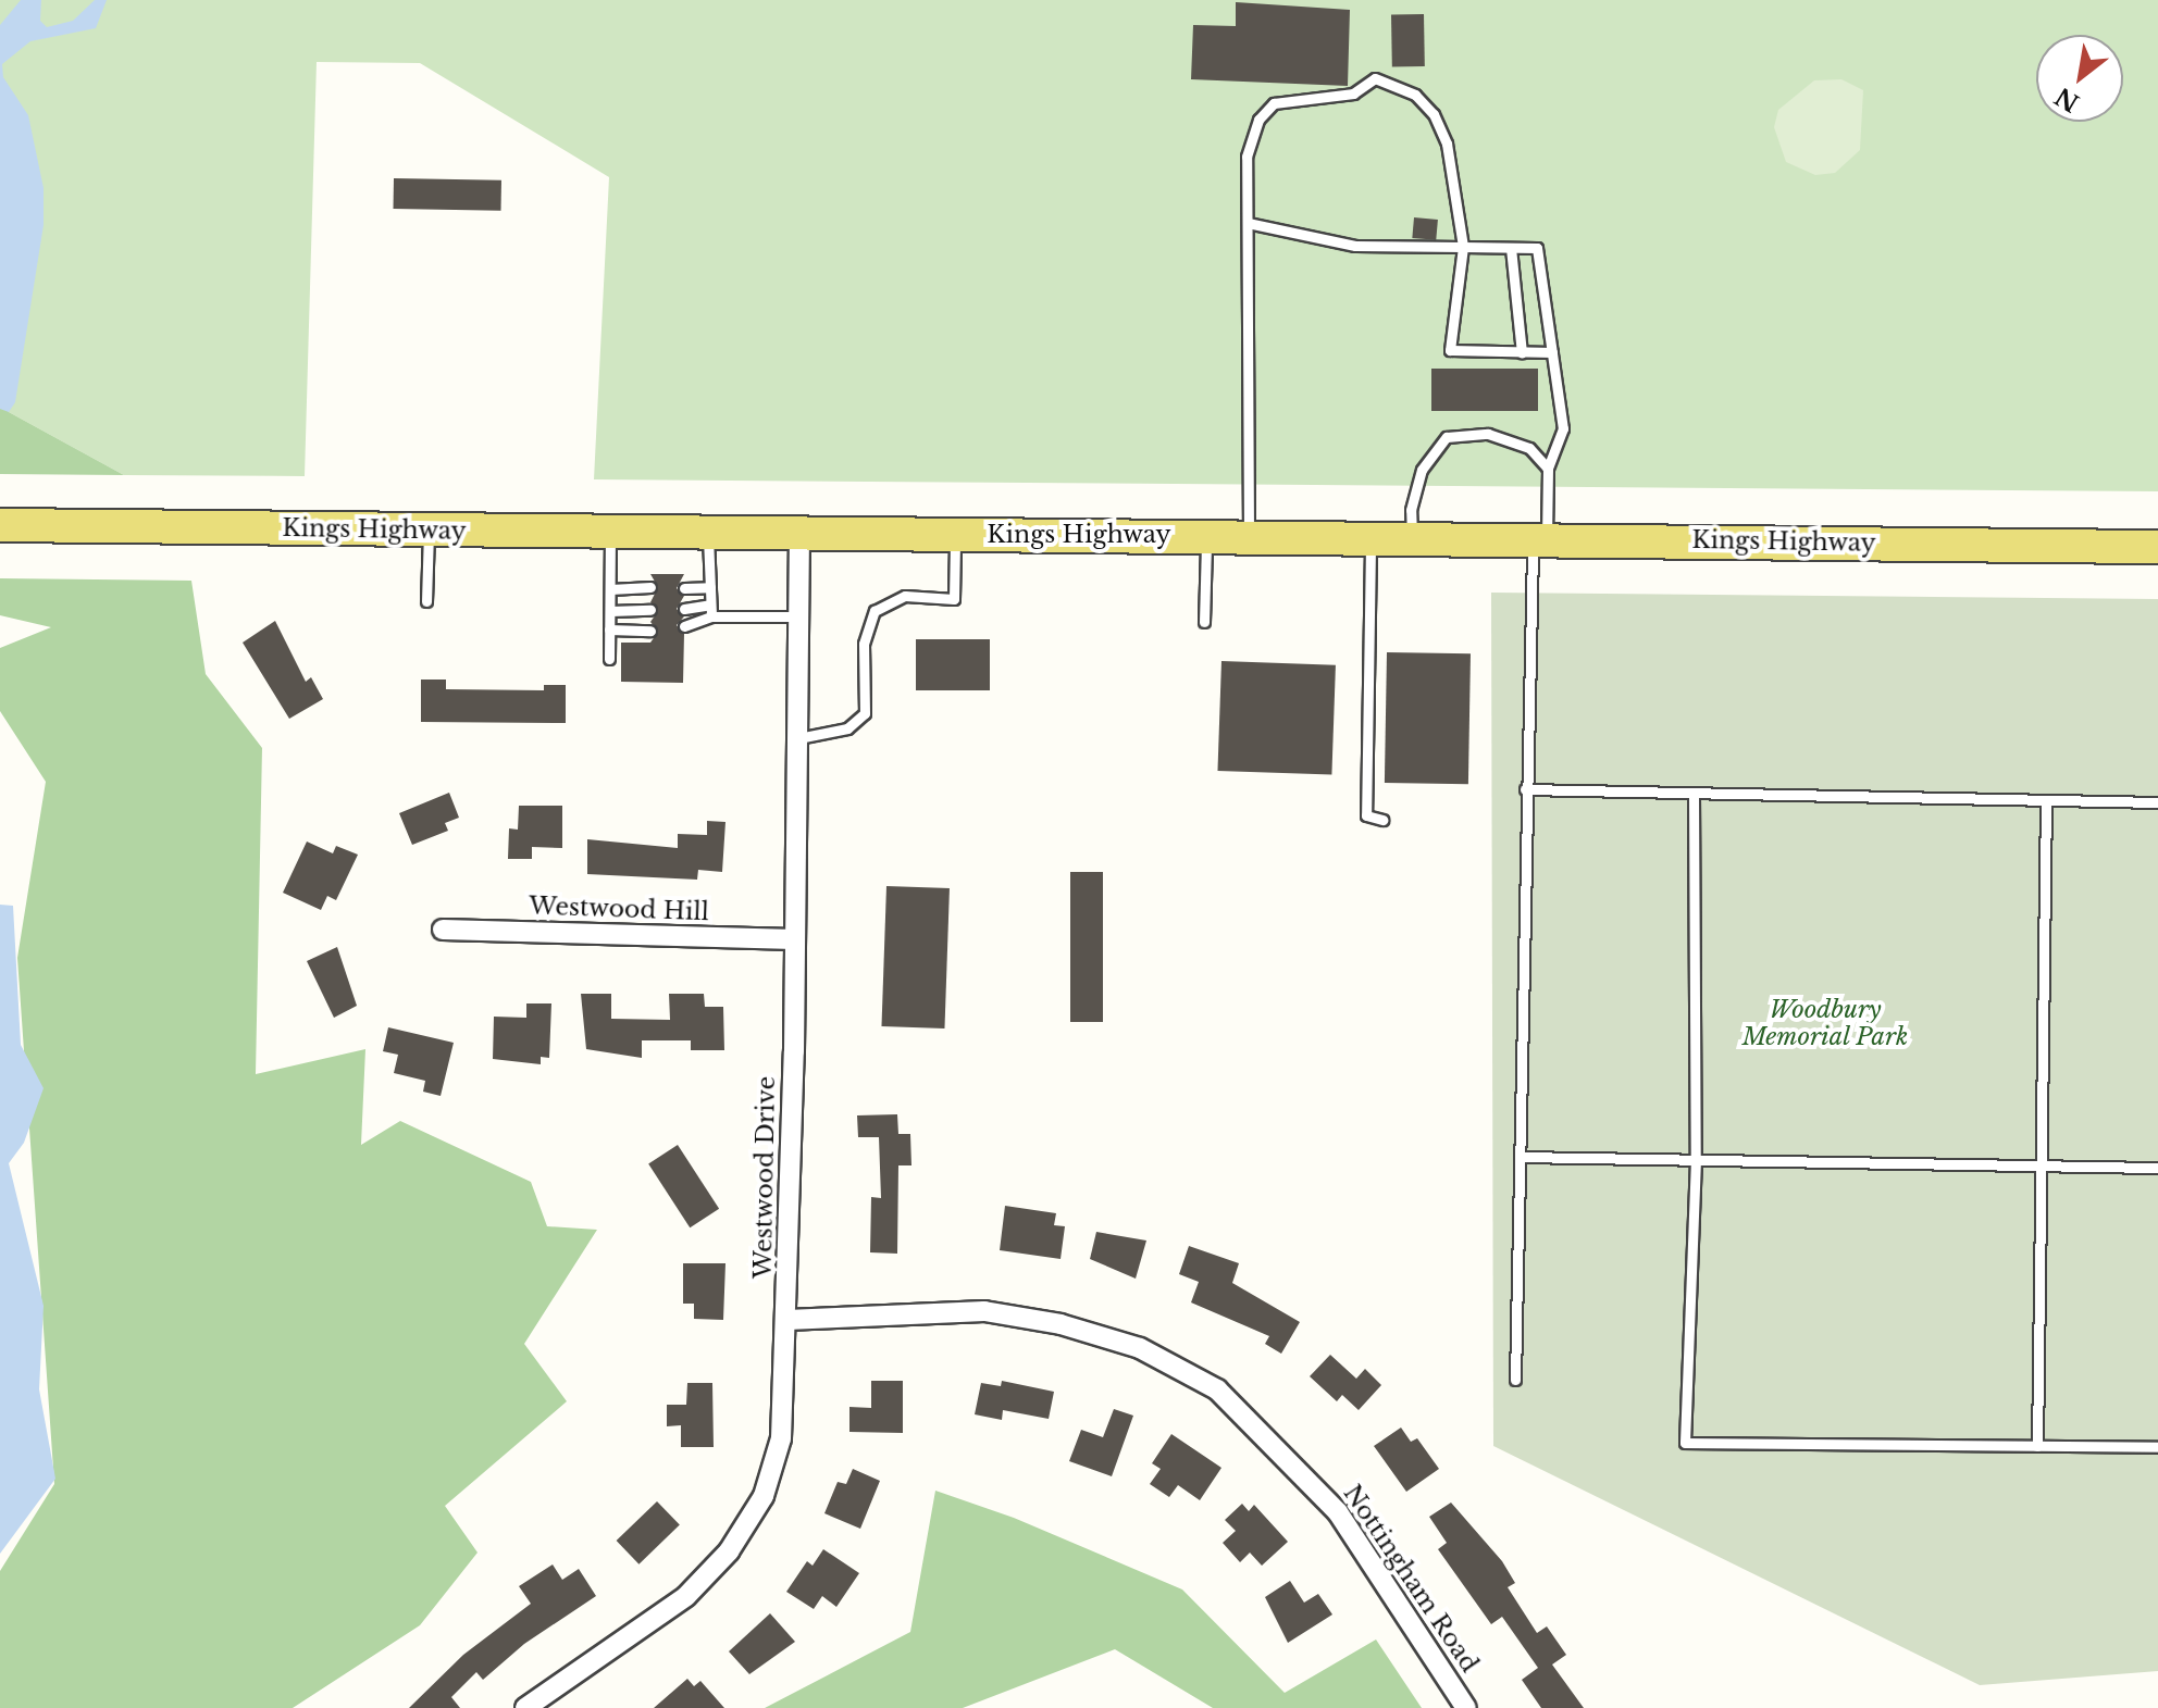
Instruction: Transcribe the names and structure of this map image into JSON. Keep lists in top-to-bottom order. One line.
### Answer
{"streets":{"main road":["Kings Highway"],"street":["Westwood Hill","Westwood Drive","Nottingham Road"]},"crossings":[["Kings Highway","Westwood Drive"],["Westwood Hill","Westwood Drive"],["Westwood Drive","Nottingham Road"]],"parks":["Woodbury Memorial Park"],"north":"bottom left"}
